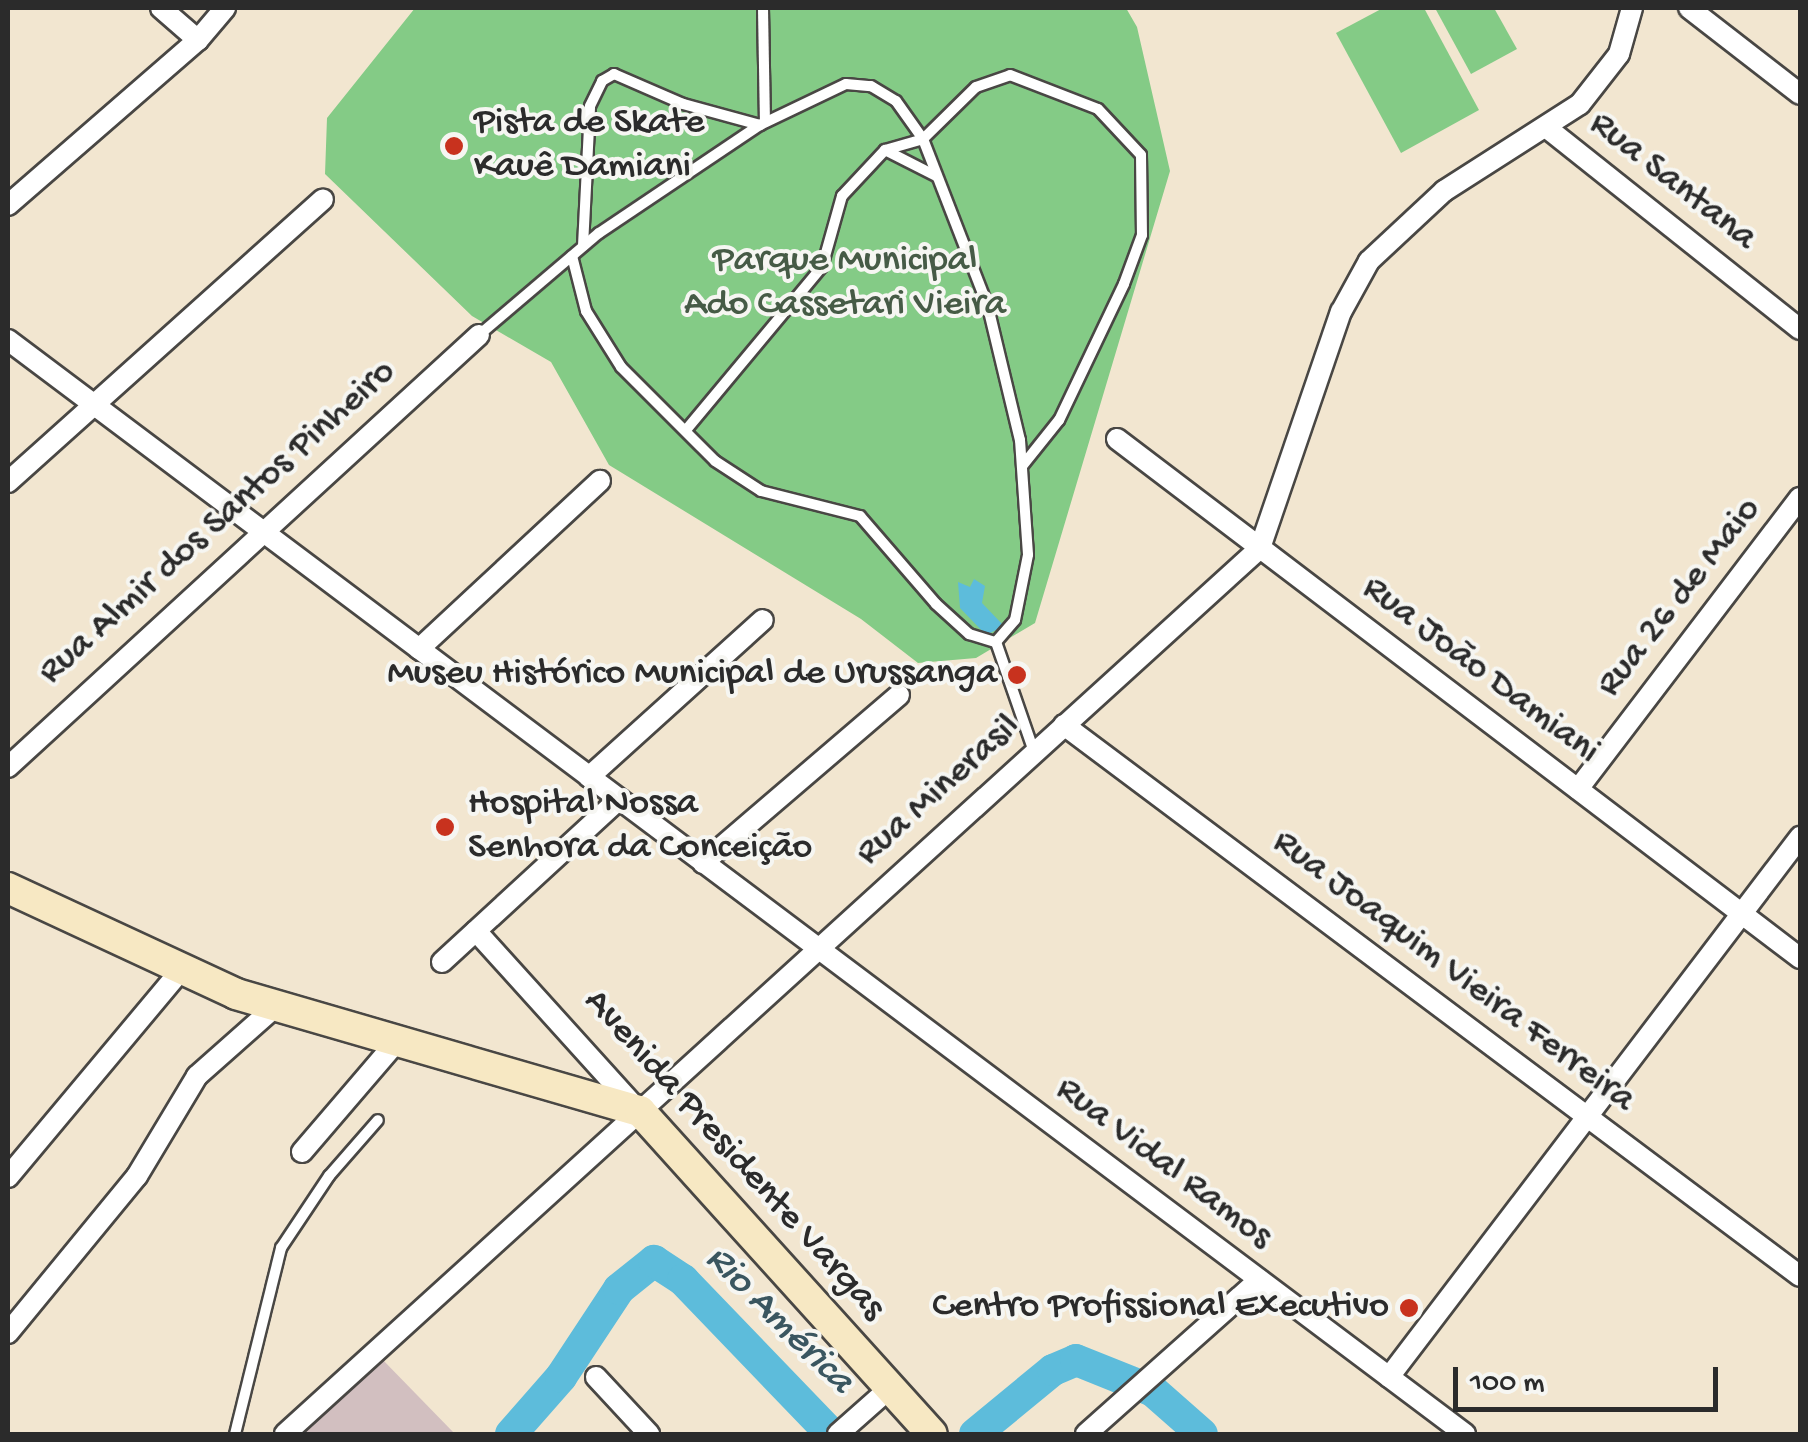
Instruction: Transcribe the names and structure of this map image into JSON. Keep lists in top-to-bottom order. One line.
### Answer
{"streets":{"street":["Rua Santana","Rua Almir dos Santos Pinheiro","Rua 26 de Maio","Rua João Damiani","Rua Minerasil","Rua Joaquim Vieira Ferreira","Avenida Presidente Vargas","Rua Vidal Ramos"]},"crossings":[["Rua Almir dos Santos Pinheiro","Rua Vidal Ramos"],["Rua 26 de Maio","Rua João Damiani"],["Rua João Damiani","Rua Minerasil"],["Rua Minerasil","Rua Joaquim Vieira Ferreira"],["Rua Minerasil","Avenida Presidente Vargas"],["Rua Minerasil","Rua Vidal Ramos"]],"water":["Rio América"],"parks":["Parque Municipal Ado Cassetari Vieira"],"places":["Pista de Skate Kauê Damiani","Museu Histórico Municipal de Urussanga","Hospital Nossa Senhora da Conceição","Centro Profissional Executivo"],"scale_bar":"100 m"}
